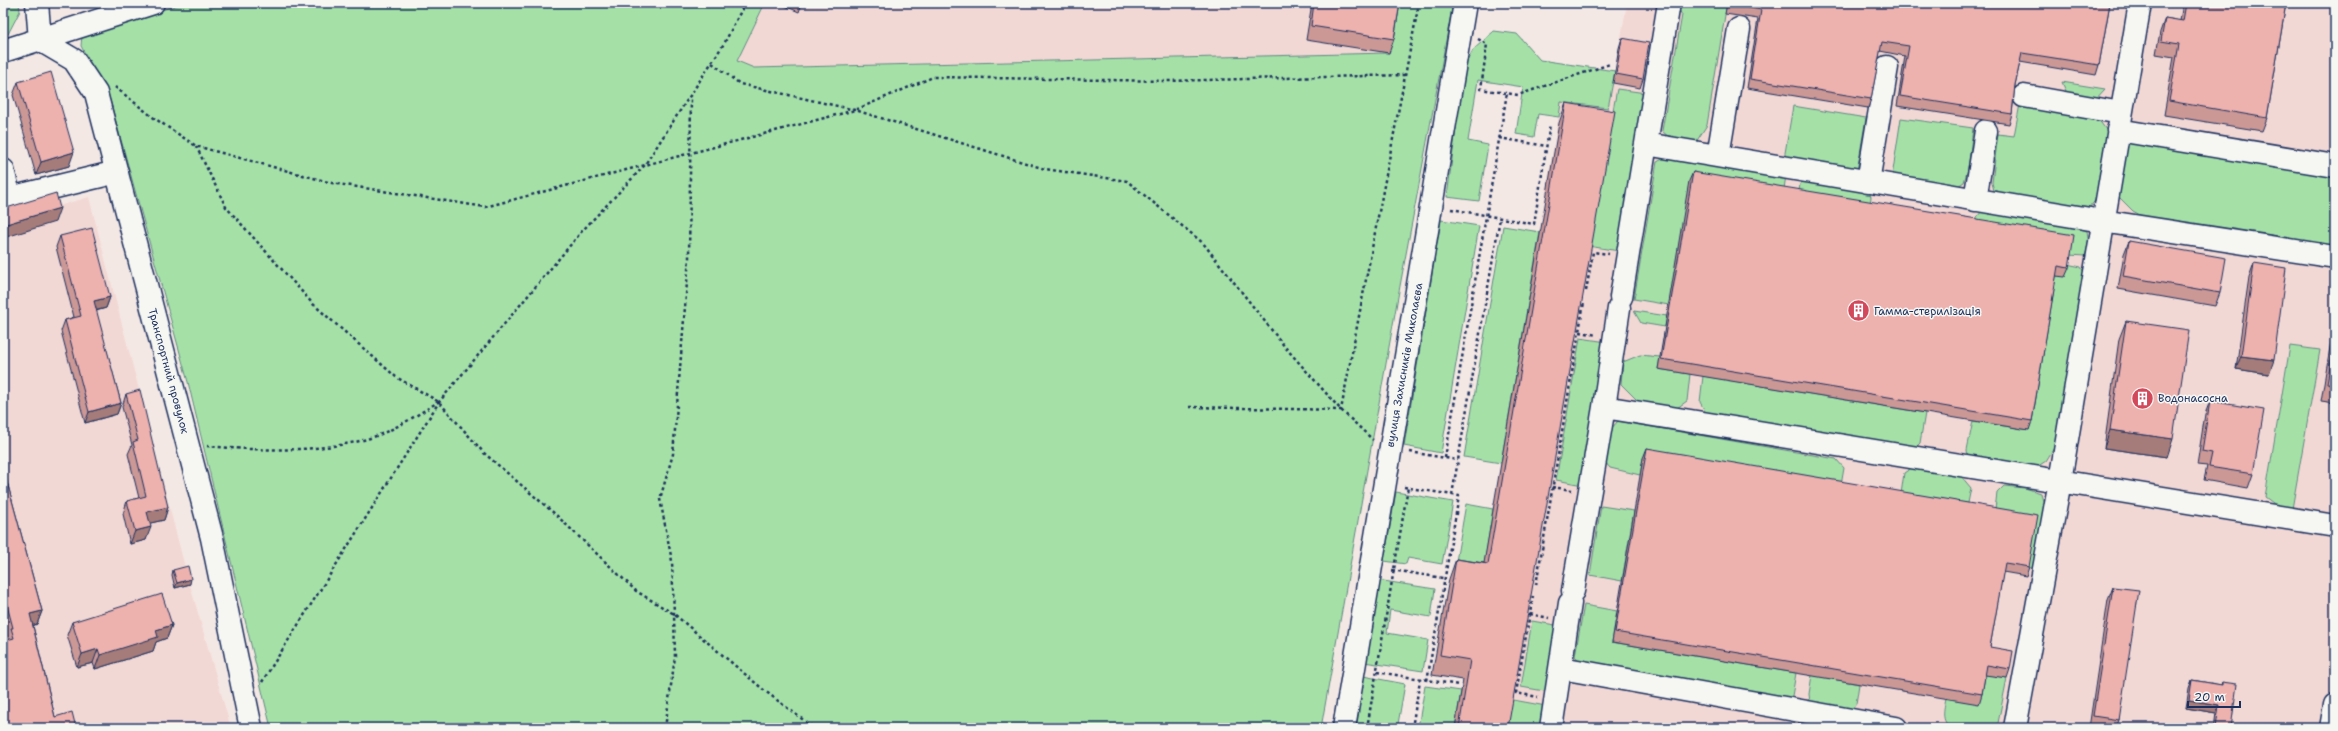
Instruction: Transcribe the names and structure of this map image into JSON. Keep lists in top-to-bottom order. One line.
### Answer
{"streets":{"street":["вулиця Захисників Миколаєва","Транспортний провулок"]},"places":{"building":["Гамма-стерилізація","Водонасосна"]},"scale_bar":"20 m"}
